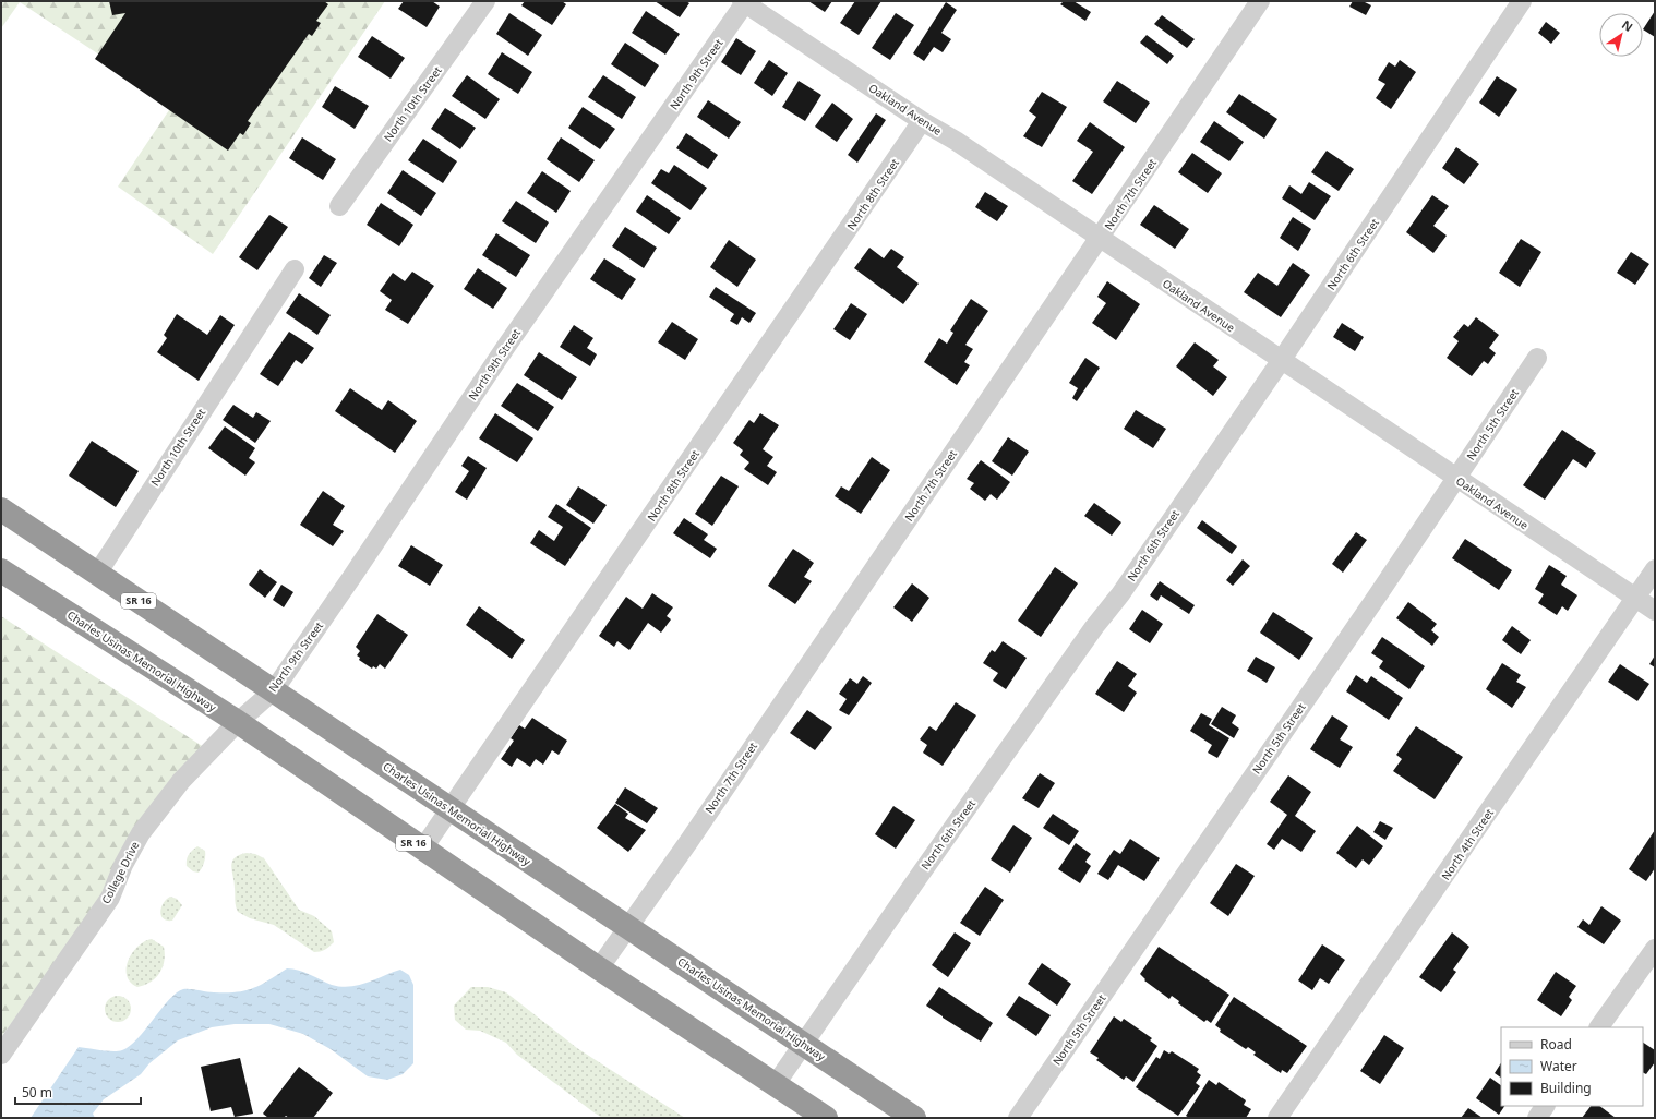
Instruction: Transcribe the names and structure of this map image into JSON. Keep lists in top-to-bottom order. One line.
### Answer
{"streets":{"highway":["SR 16","Charles Usinas Memorial Highway"],"street":["North 9th Street","North 10th Street","Oakland Avenue","North 8th Street","North 7th Street","North 6th Street","North 5th Street","North 4th Street","College Drive"]},"crossings":[["North 9th Street","Oakland Avenue"],["North 9th Street","Charles Usinas Memorial Highway"],["North 9th Street","College Drive"],["North 10th Street","Charles Usinas Memorial Highway"],["Oakland Avenue","North 8th Street"],["Oakland Avenue","North 7th Street"],["Oakland Avenue","North 6th Street"],["Oakland Avenue","North 5th Street"],["Oakland Avenue","North 4th Street"],["North 8th Street","Charles Usinas Memorial Highway"],["North 7th Street","Charles Usinas Memorial Highway"],["North 6th Street","Charles Usinas Memorial Highway"],["Charles Usinas Memorial Highway","College Drive"]],"legend":["Road","Water","Building"],"scale_bar":"50 m","north":"top right"}
